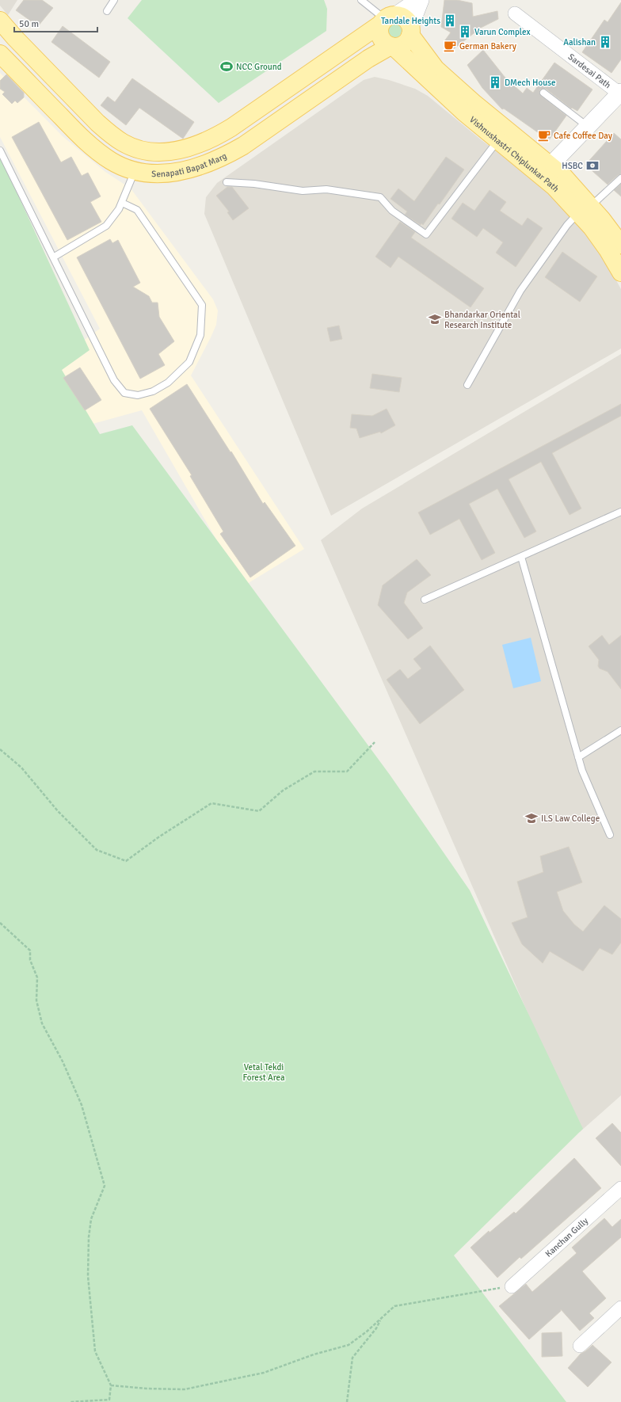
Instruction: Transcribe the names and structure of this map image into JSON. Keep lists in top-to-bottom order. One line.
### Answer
{"streets":{"main road":["Vishnushastri Chiplunkar Path","Senapati Bapat Marg"],"street":["Sardesai Path","Kanchan Gully"]},"crossings":[["Vishnushastri Chiplunkar Path","Senapati Bapat Marg"]],"parks":["Vetal Tekdi Forest Area"],"places":{"building":["Tandale Heights","Varun Complex","Aalishan","DMech House"],"cafe":["German Bakery","Cafe Coffee Day"],"sports":["NCC Ground"],"bank":["HSBC"],"school or university":["Bhandarkar Oriental Research Institute","ILS Law College"]},"scale_bar":"50 m"}
